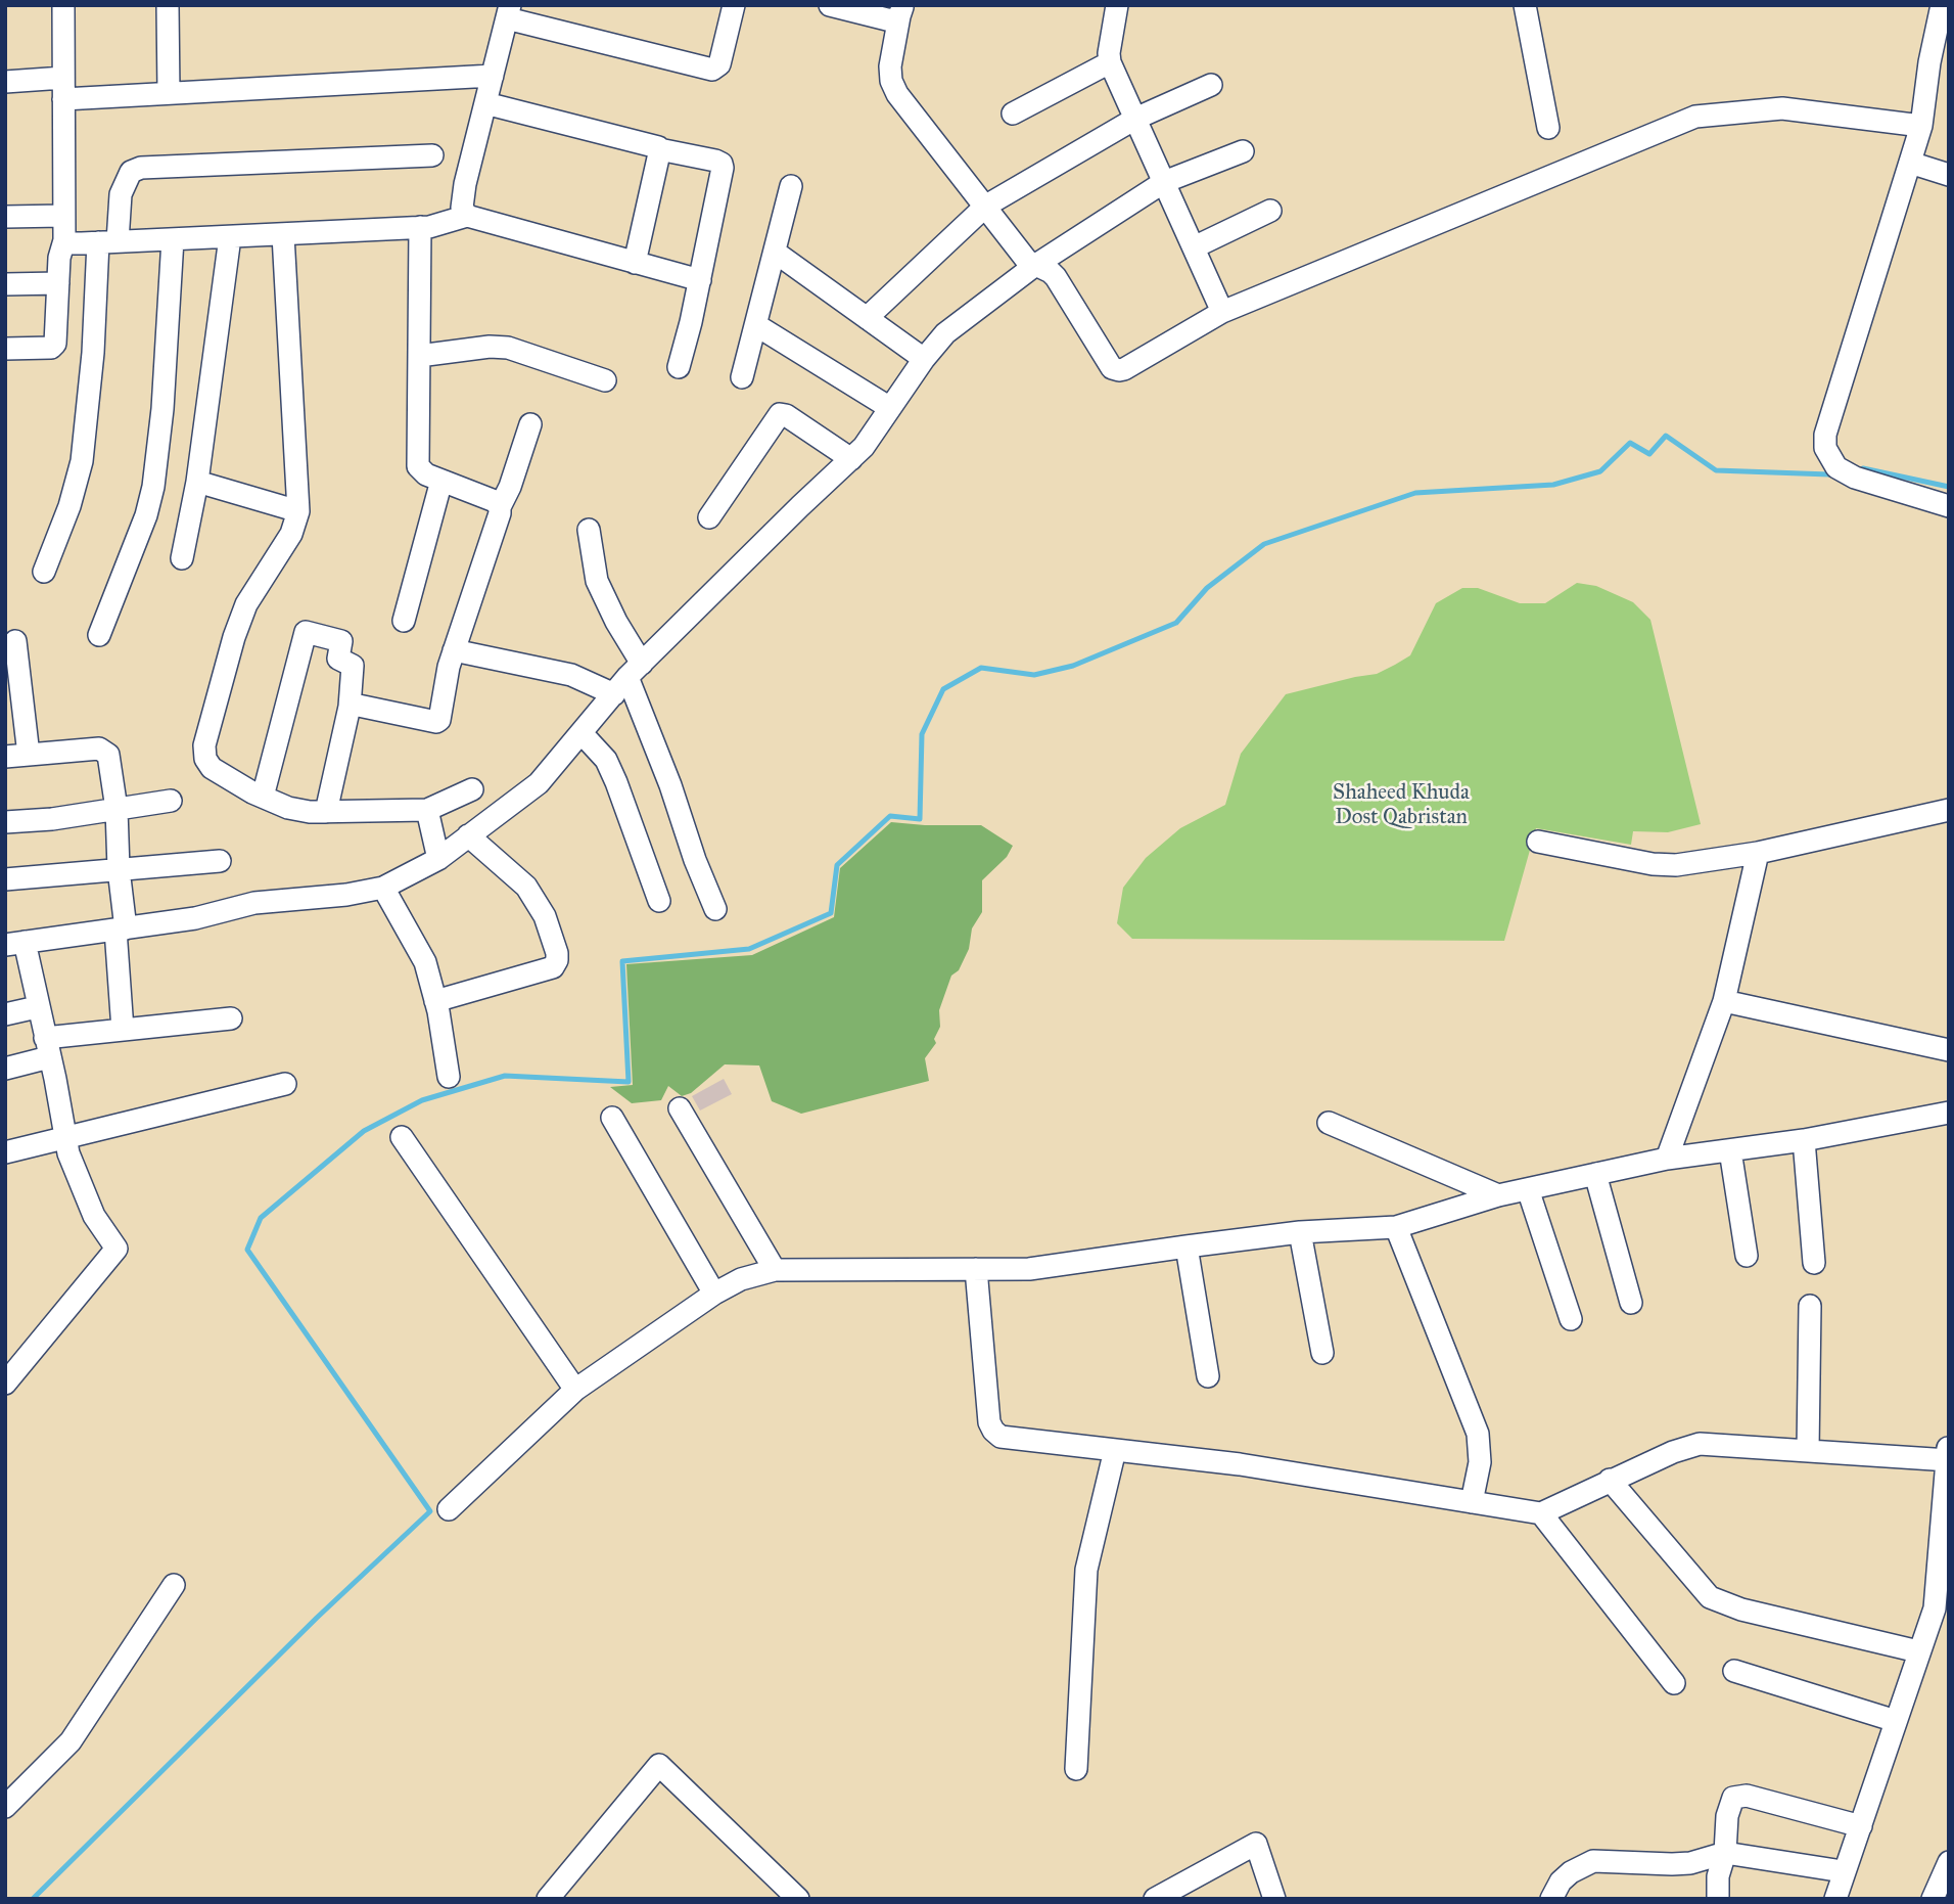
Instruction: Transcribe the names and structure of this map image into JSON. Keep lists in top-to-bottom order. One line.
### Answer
{"parks":["Shaheed Khuda Dost Qabristan"]}
